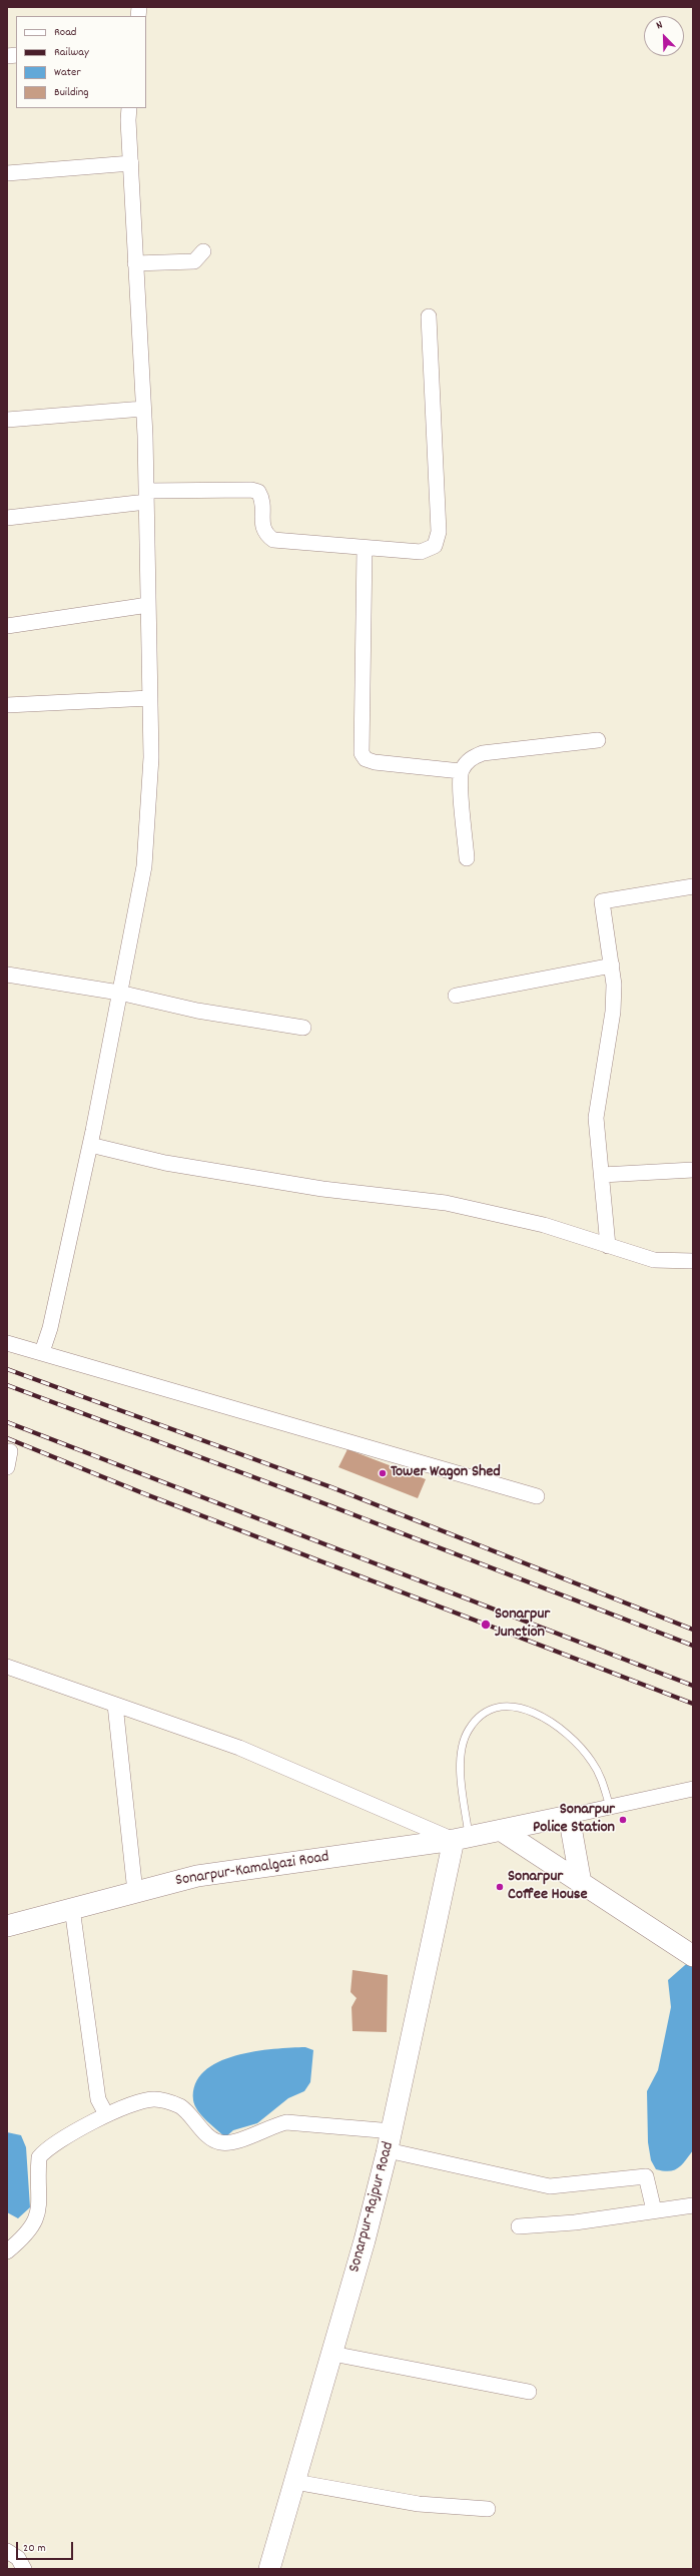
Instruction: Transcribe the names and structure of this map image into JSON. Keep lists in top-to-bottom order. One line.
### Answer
{"streets":{"main road":["Sonarpur-Kamalgazi Road","Sonarpur-Rajpur Road"]},"crossings":[["Sonarpur-Kamalgazi Road","Sonarpur-Rajpur Road"]],"places":["Tower Wagon Shed","Sonarpur Junction","Sonarpur Police Station","Sonarpur Coffee House"],"legend":["Road","Railway","Water","Building"],"scale_bar":"20 m","north":"top left"}
